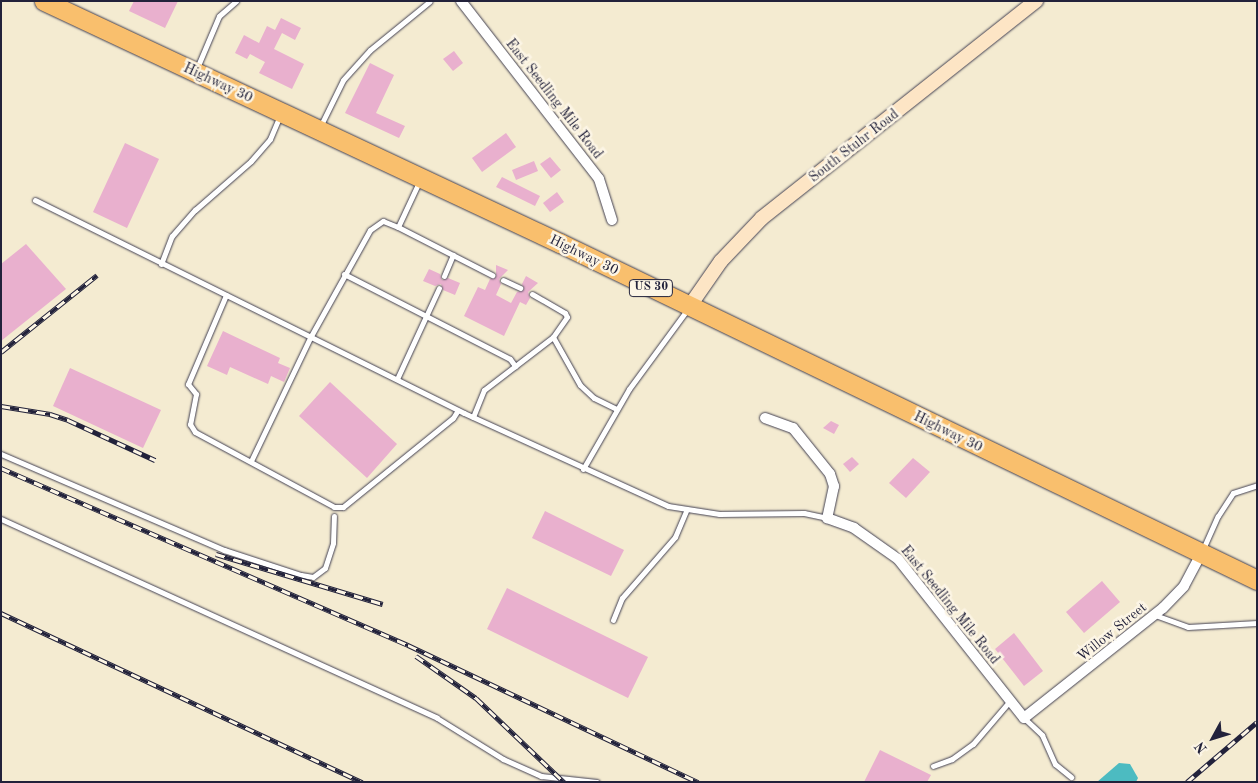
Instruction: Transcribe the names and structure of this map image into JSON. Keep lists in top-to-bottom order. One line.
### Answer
{"streets":{"highway":["Highway 30","US 30"],"main road":["South Stuhr Road"],"street":["East Seedling Mile Road","Willow Street"]},"crossings":[["Highway 30","South Stuhr Road"],["Highway 30","Willow Street"],["East Seedling Mile Road","Willow Street"]],"north":"bottom left"}
